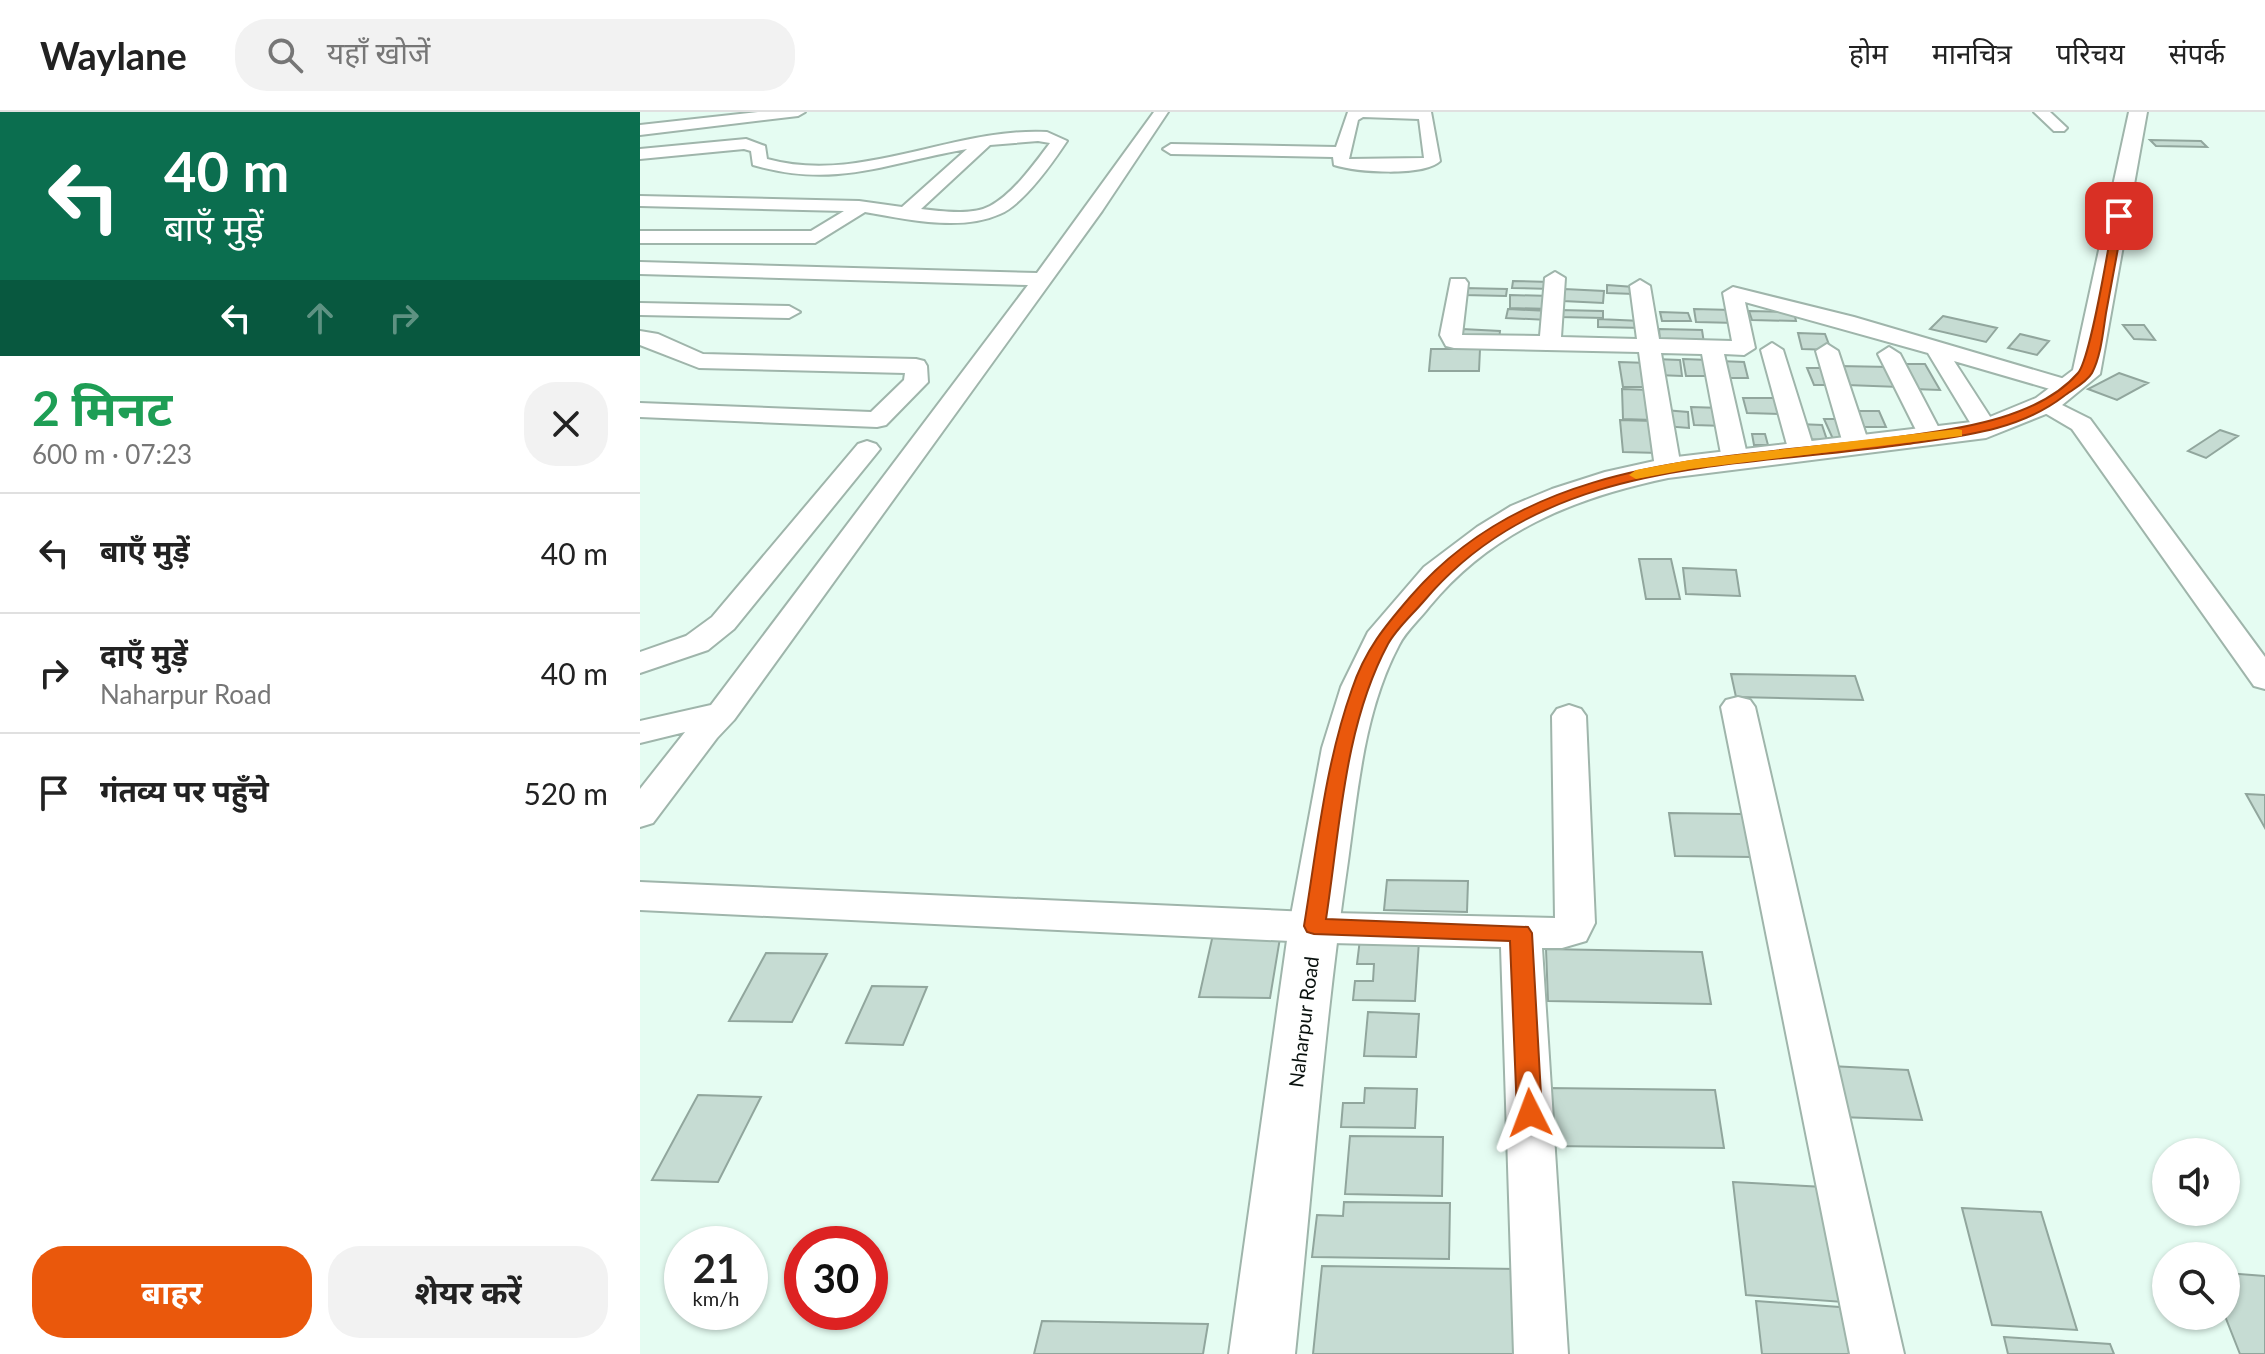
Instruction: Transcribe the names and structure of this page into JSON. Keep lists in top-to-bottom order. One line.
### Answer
{"streets":{"street":["Naharpur Road"]},"page":{"header":"Waylane","search":"यहाँ खोजें","nav":["होम","मानचित्र","परिचय","संपर्क"],"turn":["40 m","बाएँ मुड़ें"],"heading":["2 मिनट","600 m · 07:23"],"list":[{"name":"बाएँ मुड़ें","value":"40 m"},{"name":"दाएँ मुड़ें","note":"Naharpur Road","value":"40 m"},{"name":"गंतव्य पर पहुँचे","value":"520 m"}],"speed":"21 km/h","limit":"30","buttons":["बाहर","शेयर करें"]}}
